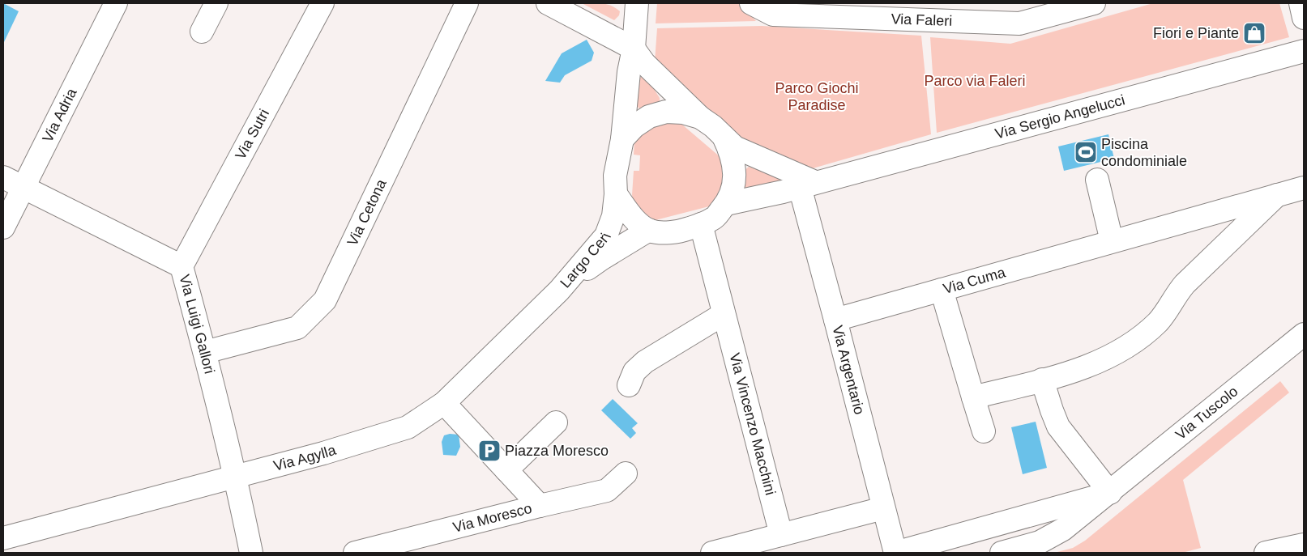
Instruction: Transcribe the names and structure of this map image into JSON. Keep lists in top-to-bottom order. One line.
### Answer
{"streets":{"street":["Via Faleri","Via Adria","Via Sergio Angelucci","Via Sutri","Via Cetona","Largo Ceri","Via Cuma","Via Luigi Gallori","Via Argentario","Via Tuscolo","Via Vincenzo Macchini","Via Agylla","Via Moresco"]},"crossings":[["Via Adria","Via Luigi Gallori"],["Via Sergio Angelucci","Via Argentario"],["Via Sutri","Via Luigi Gallori"],["Via Cetona","Via Luigi Gallori"],["Largo Ceri","Via Vincenzo Macchini"],["Largo Ceri","Via Agylla"],["Via Cuma","Via Argentario"],["Via Luigi Gallori","Via Agylla"],["Via Argentario","Via Tuscolo"]],"parks":["Parco via Faleri","Parco Giochi Paradise"],"places":{"shop":["Fiori e Piante"],"sports":["Piscina condominiale"],"parking":["Piazza Moresco"]}}
